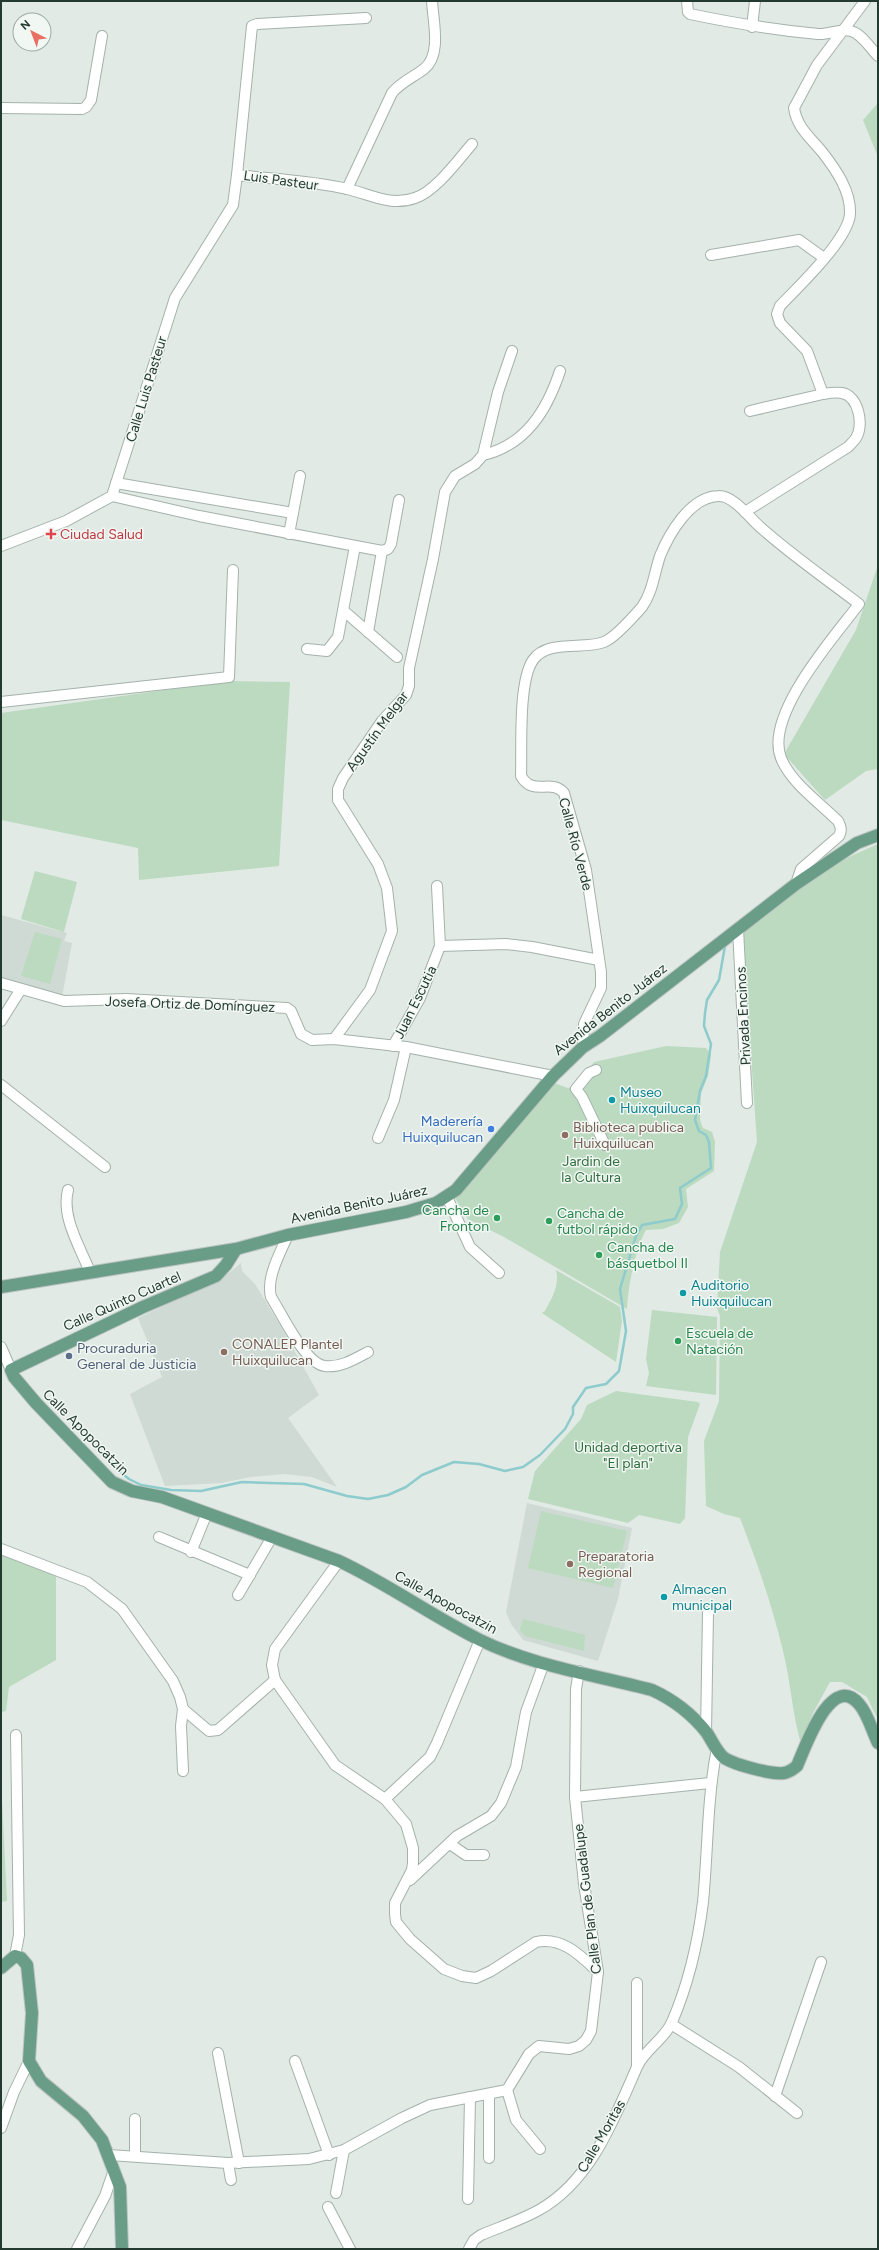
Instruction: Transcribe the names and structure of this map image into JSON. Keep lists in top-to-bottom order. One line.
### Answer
{"streets":{"main road":["Avenida Benito Juárez","Calle Quinto Cuartel","Calle Apopocatzin"],"street":["Luis Pasteur","Calle Luis Pasteur","Agustín Melgar","Calle Río Verde","Juan Escutia","Josefa Ortiz de Domínguez","Privada Encinos","Calle Plan de Guadalupe","Calle Moritas"]},"crossings":[["Luis Pasteur","Calle Luis Pasteur"],["Agustín Melgar","Josefa Ortiz de Domínguez"],["Calle Río Verde","Avenida Benito Juárez"],["Juan Escutia","Josefa Ortiz de Domínguez"],["Josefa Ortiz de Domínguez","Avenida Benito Juárez"],["Avenida Benito Juárez","Privada Encinos"],["Avenida Benito Juárez","Calle Quinto Cuartel"],["Calle Quinto Cuartel","Calle Apopocatzin"],["Calle Apopocatzin","Calle Plan de Guadalupe"]],"parks":["Jardin de la Cultura","Unidad deportiva \"El plan\""],"places":{"health":["Ciudad Salud"],"other":["Museo Huixquilucan","Maderería Huixquilucan","Biblioteca publica Huixquilucan","Cancha de Fronton","Cancha de futbol rápido","Cancha de básquetbol II","Auditorio Huixquilucan","Escuela de Natación","CONALEP Plantel Huixquilucan","Procuraduria General de Justicia","Preparatoria Regional","Almacen municipal"]},"north":"top left"}
